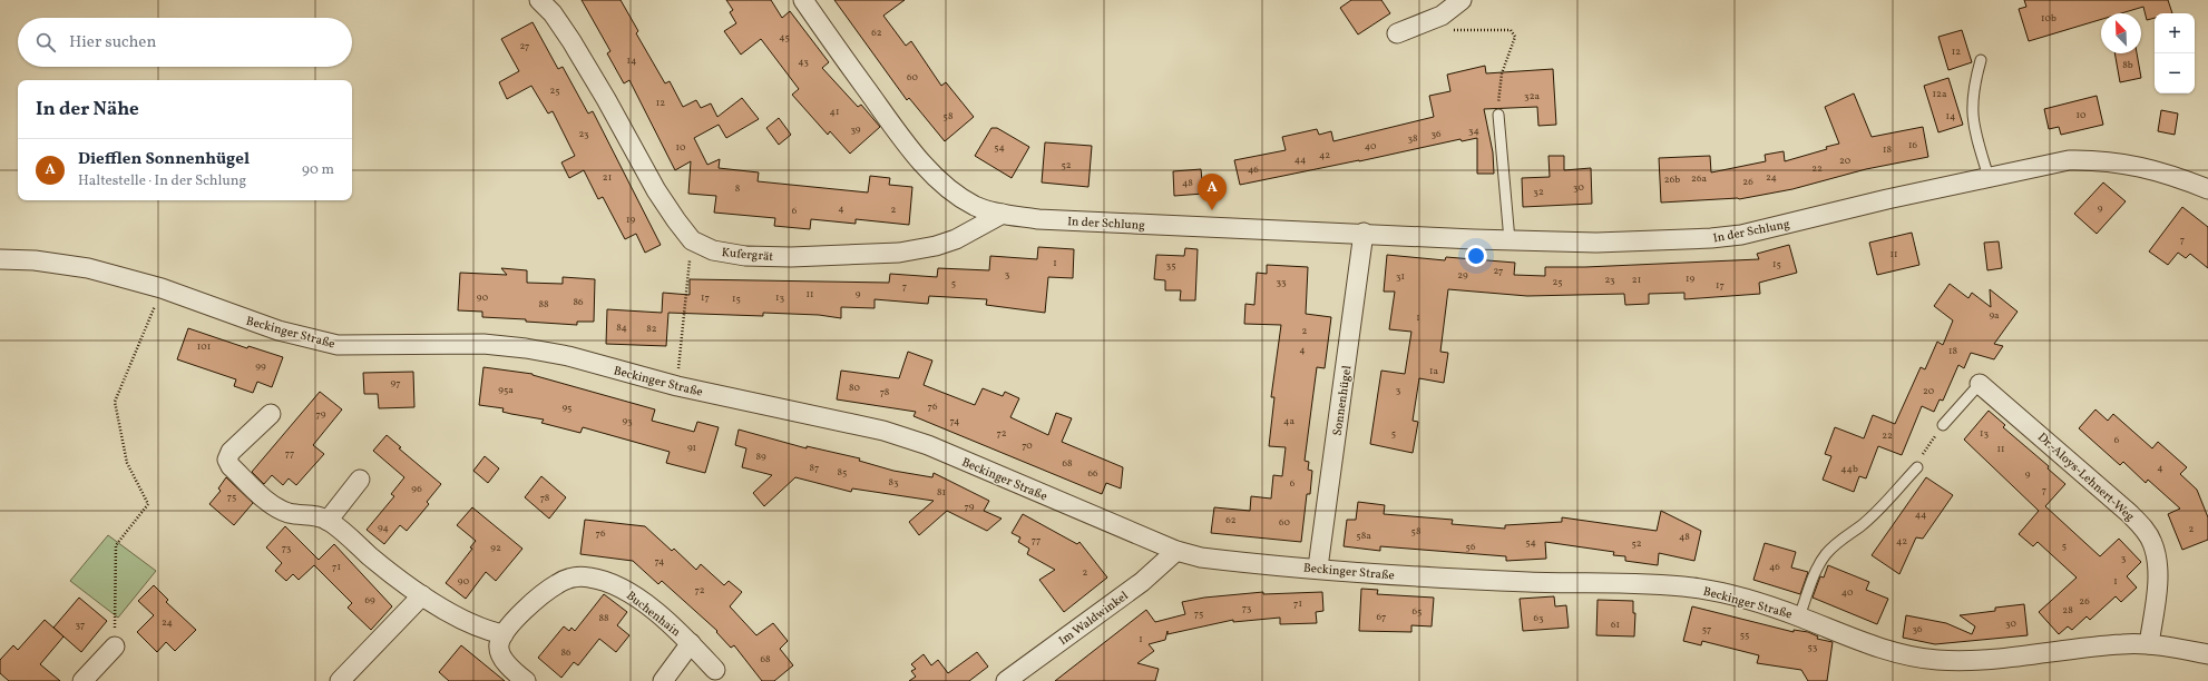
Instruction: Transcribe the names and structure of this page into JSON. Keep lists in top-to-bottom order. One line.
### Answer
{"streets":{"street":["In der Schlung","Kufergrät","Beckinger Straße","Sonnenhügel","Dr.-Aloys-Lehnert-Weg","Buchenhain","Im Waldwinkel"]},"crossings":[["In der Schlung","Kufergrät"],["In der Schlung","Sonnenhügel"],["Beckinger Straße","Sonnenhügel"],["Beckinger Straße","Dr.-Aloys-Lehnert-Weg"],["Beckinger Straße","Im Waldwinkel"]],"house_numbers":["10b","62","45","27","12","14","43","8b","60","25","12a","32a","12","41","10","58","14","39","34","23","36","38","16","40","10","54","18","42","44","20","52","22","46","21","24","26a","26b","26","48","30","8","32","4","9","2","6","19","7","11","1","15","35","27","3","29","31","19","23","21","33","25","5","17","7","11","9","90","17","13","15","86","88","9a","1","84","82","2","101","4","18","99","1a","97","80","95a","3","20","78","76","95","79","93","74","4a","72","5","13","22","6","70","91","11","77","89","68","87","4","44b","85","66","9","83","6","96","7","81","75","78","79","44","62","60","94","2","58","76","58a","48","77","42","54","52","5","56","73","92","3","74","71","46","2","90","1","72","40","69","26","71","73","28","65","75","67","88","63","24","30","37","61","57","36","55","1","53","86","68"],"north":"top left","page":{"map_buttons":["+","−"],"search":"Hier suchen","heading":"In der Nähe","list":[{"mark":"A","name":"Diefflen Sonnenhügel","note":"Haltestelle · In der Schlung","value":"90 m"}],"pins":"A"}}
